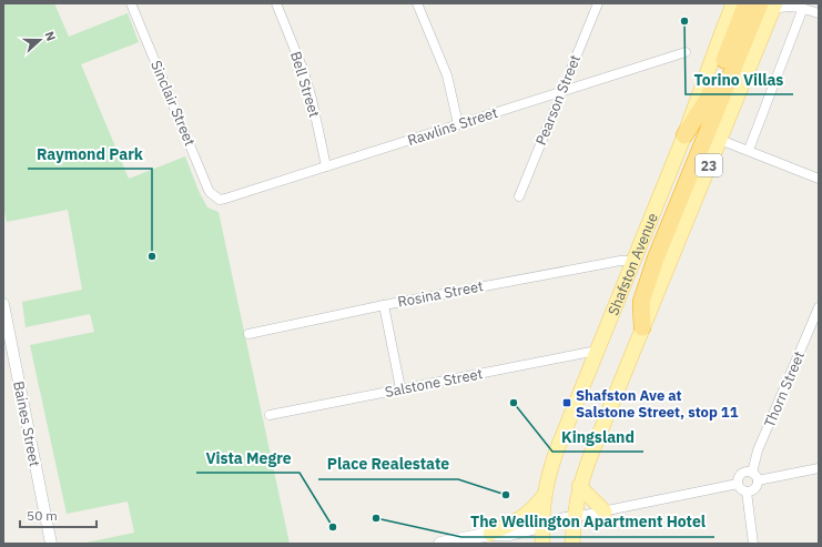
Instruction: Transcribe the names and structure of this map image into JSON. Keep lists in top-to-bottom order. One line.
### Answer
{"streets":{"main road":["23","Shafston Avenue"],"street":["Bell Street","Pearson Street","Sinclair Street","Rawlins Street","Rosina Street","Salstone Street","Thorn Street","Baines Street"]},"crossings":[["Bell Street","Rawlins Street"],["Pearson Street","Rawlins Street"],["Sinclair Street","Rawlins Street"],["23","Shafston Avenue"],["Shafston Avenue","Rosina Street"],["Shafston Avenue","Salstone Street"]],"places":{"other":["Torino Villas","Raymond Park","Kingsland","Place Realestate","The Wellington Apartment Hotel","Vista Megre"],"transit":["Shafston Ave at Salstone Street, stop 11"]},"scale_bar":"50 m","north":"right"}
